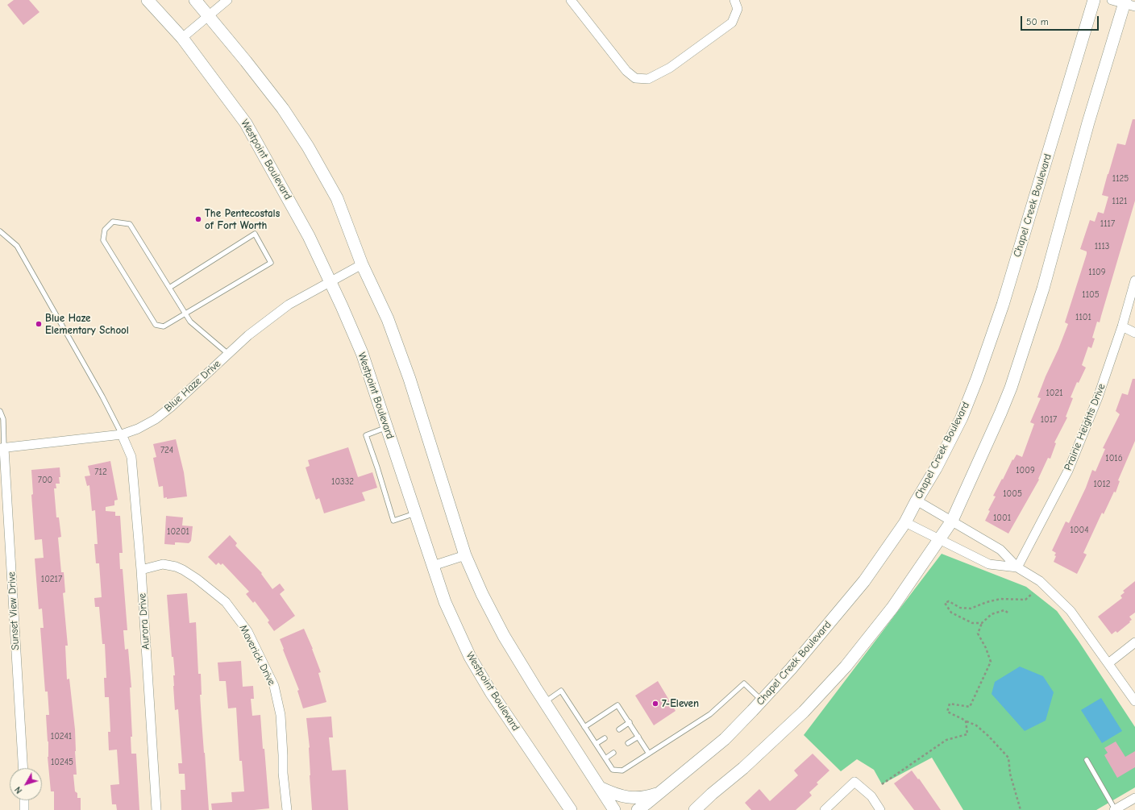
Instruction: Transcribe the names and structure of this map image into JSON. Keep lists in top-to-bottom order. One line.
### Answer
{"streets":{"main road":["Westpoint Boulevard","Chapel Creek Boulevard"],"street":["Blue Haze Drive","Prairie Heights Drive","Sunset View Drive","Aurora Drive","Maverick Drive"]},"crossings":[["Westpoint Boulevard","Blue Haze Drive"],["Blue Haze Drive","Sunset View Drive"],["Blue Haze Drive","Aurora Drive"],["Aurora Drive","Maverick Drive"]],"places":["The Pentecostals of Fort Worth","Blue Haze Elementary School","7-Eleven"],"house_numbers":["1125","1121","1117","1113","1109","1105","1101","1021","1017","724","1016","1009","712","700","10332","1012","1005","1001","1004","10201","10217","10241","10245"],"scale_bar":"50 m","north":"bottom left"}
